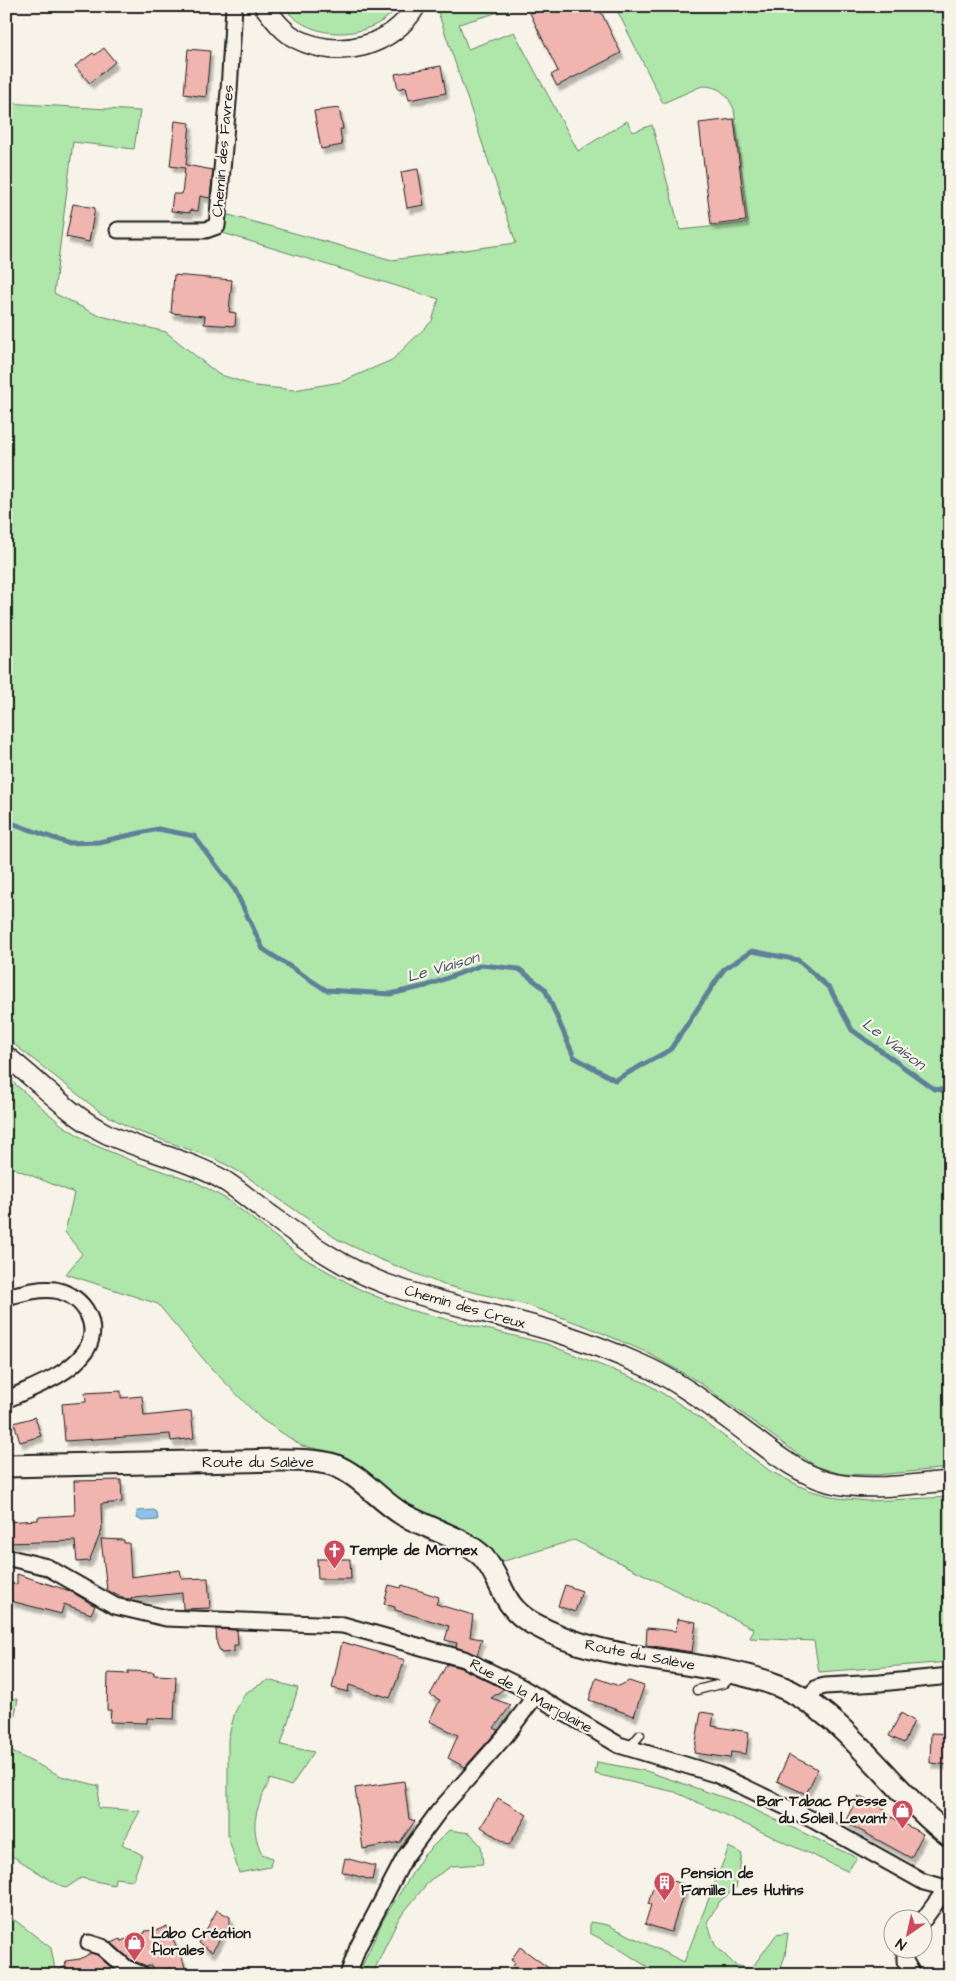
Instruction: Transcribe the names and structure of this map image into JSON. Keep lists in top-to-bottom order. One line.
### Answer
{"streets":{"main road":["Route du Salève"],"street":["Chemin des Favres","Chemin des Creux","Rue de la Marjolaine"]},"water":["Le Viaison"],"places":{"church":["Temple de Mornex"],"shop":["Bar Tabac Presse du Soleil Levant","Labo Création florales"],"building":["Pension de Famille Les Hutins"]},"north":"bottom left"}
